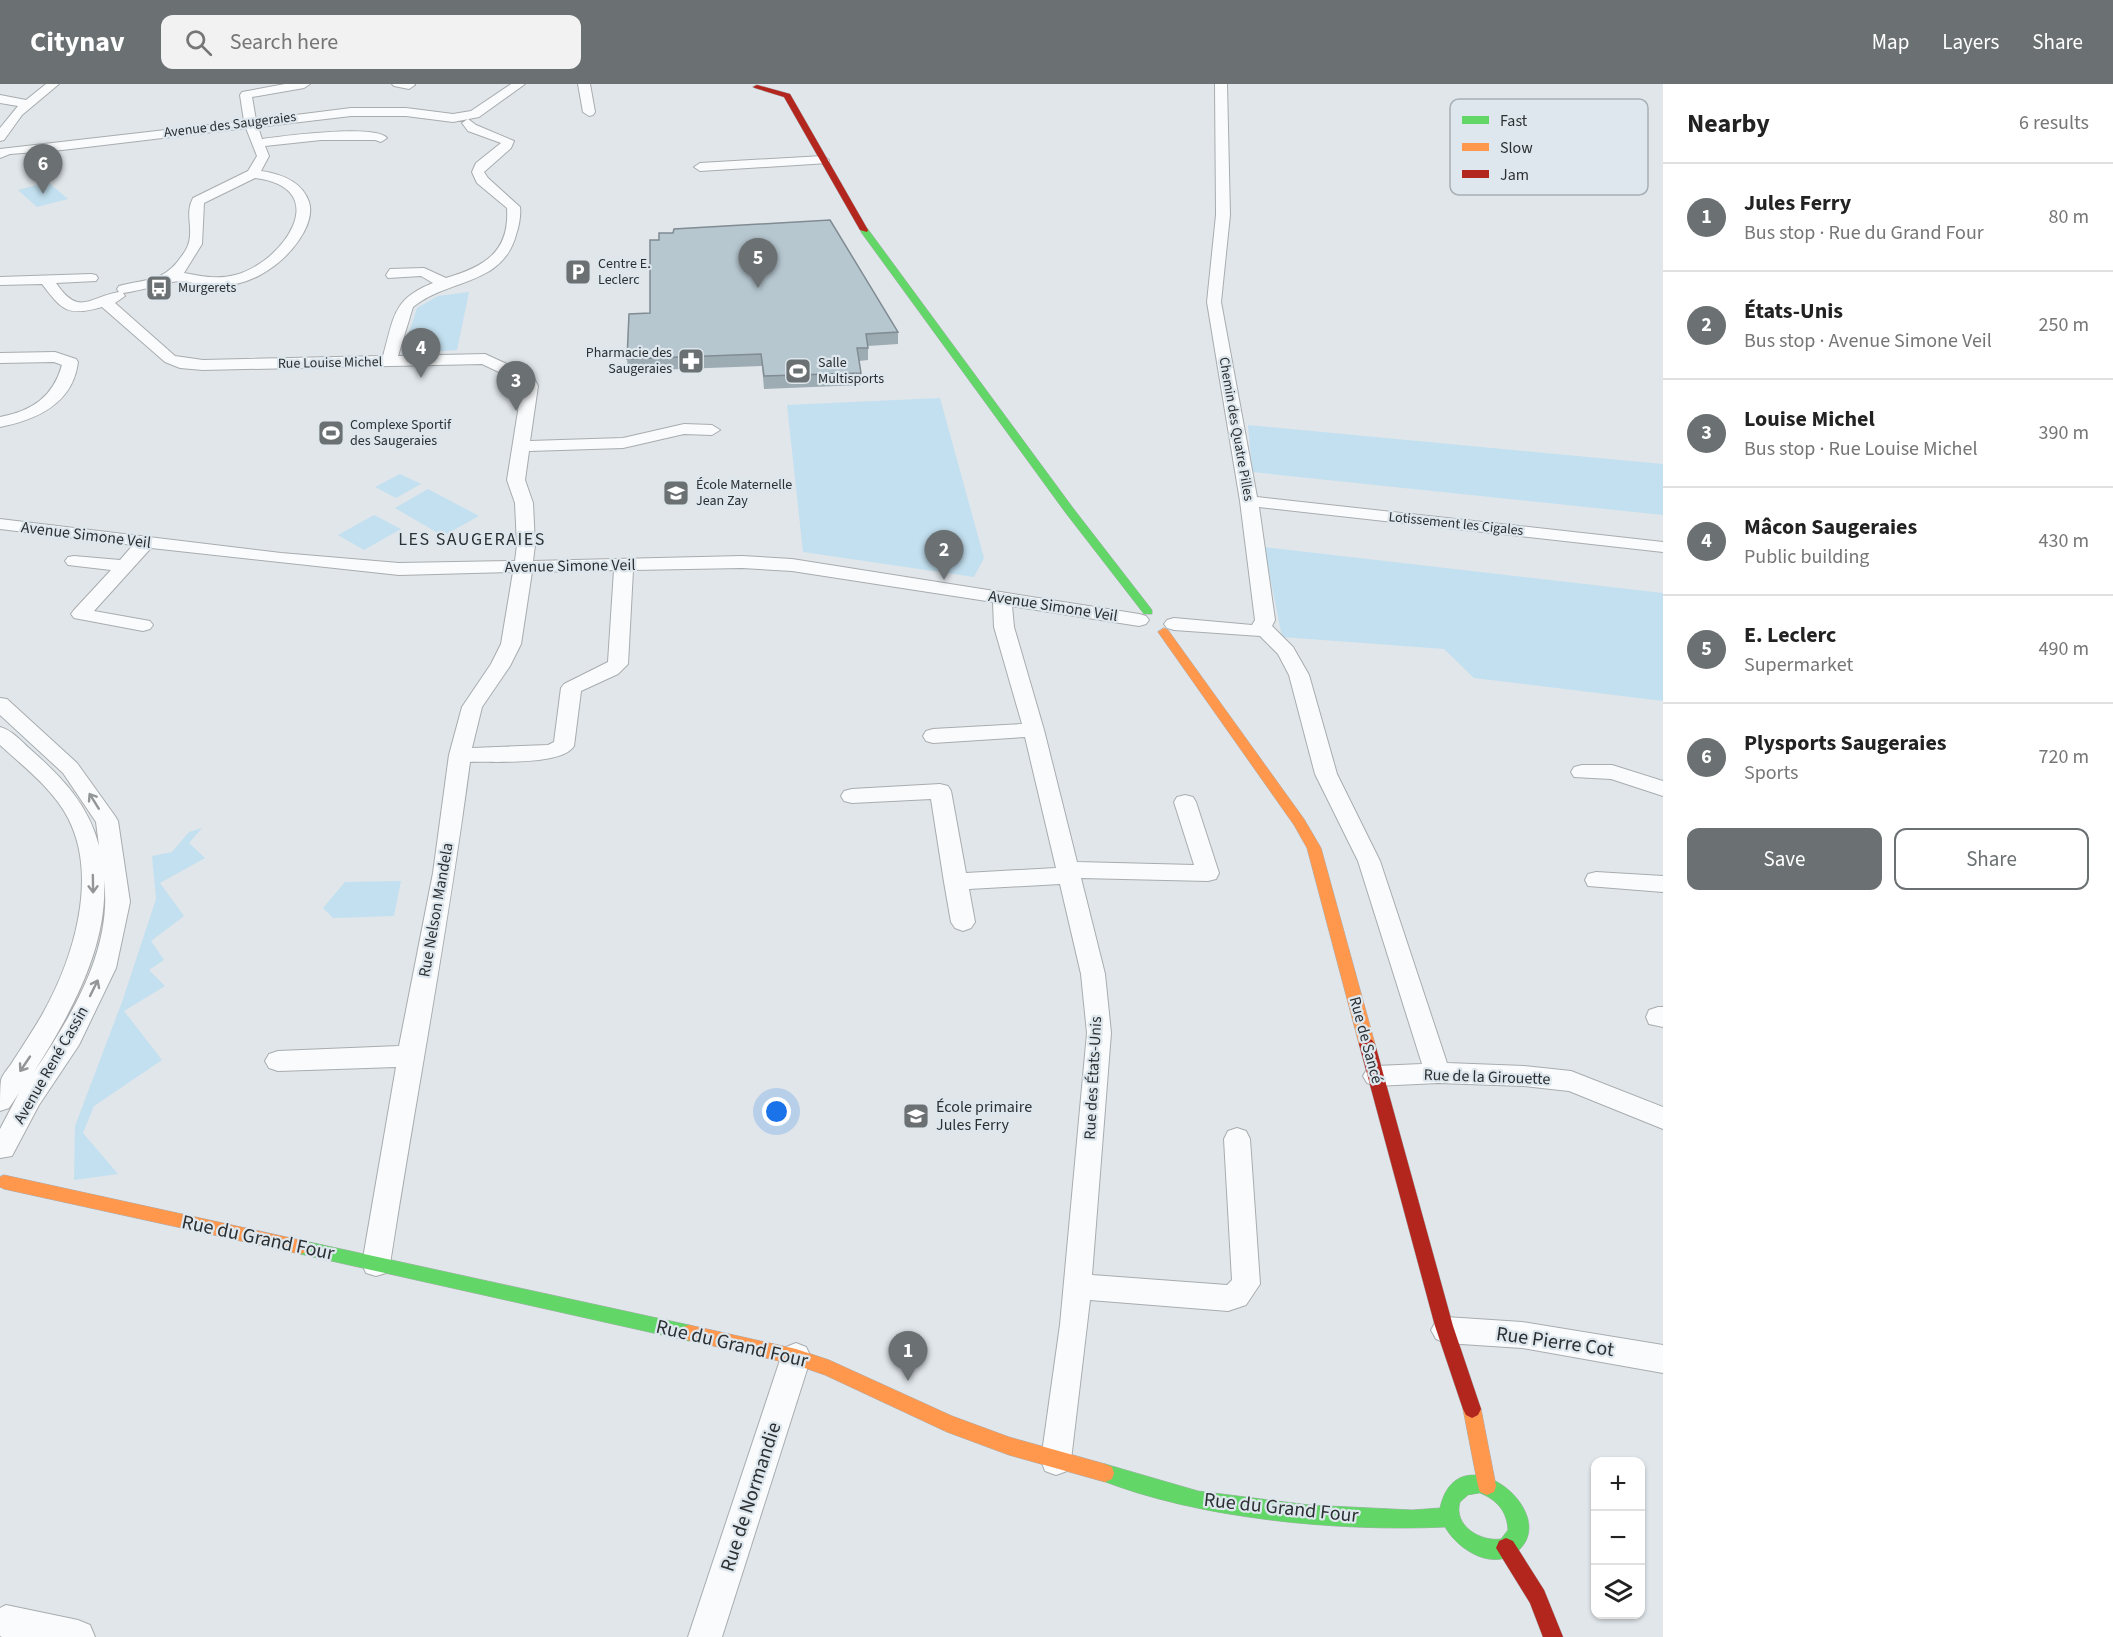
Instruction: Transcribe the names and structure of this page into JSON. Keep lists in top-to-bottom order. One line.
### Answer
{"streets":{"street":["Avenue des Saugeraies","Rue Louise Michel","Chemin des Quatre Pilles","Lotissement les Cigales","Avenue Simone Veil","Rue Nelson Mandela","Rue de Sancé","Avenue René Cassin","Rue de la Girouette","Rue des États-Unis","Rue du Grand Four","Rue Pierre Cot","Rue de Normandie"]},"crossings":[["Rue Louise Michel","Avenue Simone Veil"],["Rue Louise Michel","Rue Nelson Mandela"],["Chemin des Quatre Pilles","Lotissement les Cigales"],["Avenue Simone Veil","Rue Nelson Mandela"],["Avenue Simone Veil","Rue des États-Unis"],["Rue Nelson Mandela","Rue du Grand Four"],["Rue de Sancé","Rue de la Girouette"],["Rue de Sancé","Rue du Grand Four"],["Rue de Sancé","Rue Pierre Cot"],["Rue des États-Unis","Rue du Grand Four"],["Rue du Grand Four","Rue de Normandie"]],"districts":["LES SAUGERAIES"],"places":{"parking":["Centre E. Leclerc"],"bus stop":["Murgerets"],"pharmacy":["Pharmacie des Saugeraies"],"sports":["Salle Multisports","Complexe Sportif des Saugeraies"],"school or university":["École Maternelle Jean Zay","École primaire Jules Ferry"]},"legend":["Fast","Slow","Jam"],"page":{"header":"Citynav","search":"Search here","nav":["Map","Layers","Share"],"heading":["Nearby","6 results"],"pins":["6","5","4","3","2","1"],"list":[{"mark":"1","name":"Jules Ferry","note":"Bus stop · Rue du Grand Four","value":"80 m"},{"mark":"2","name":"États-Unis","note":"Bus stop · Avenue Simone Veil","value":"250 m"},{"mark":"3","name":"Louise Michel","note":"Bus stop · Rue Louise Michel","value":"390 m"},{"mark":"4","name":"Mâcon Saugeraies","note":"Public building","value":"430 m"},{"mark":"5","name":"E. Leclerc","note":"Supermarket","value":"490 m"},{"mark":"6","name":"Plysports Saugeraies","note":"Sports","value":"720 m"}],"buttons":["Save","Share"],"map_buttons":["+","−"]}}
